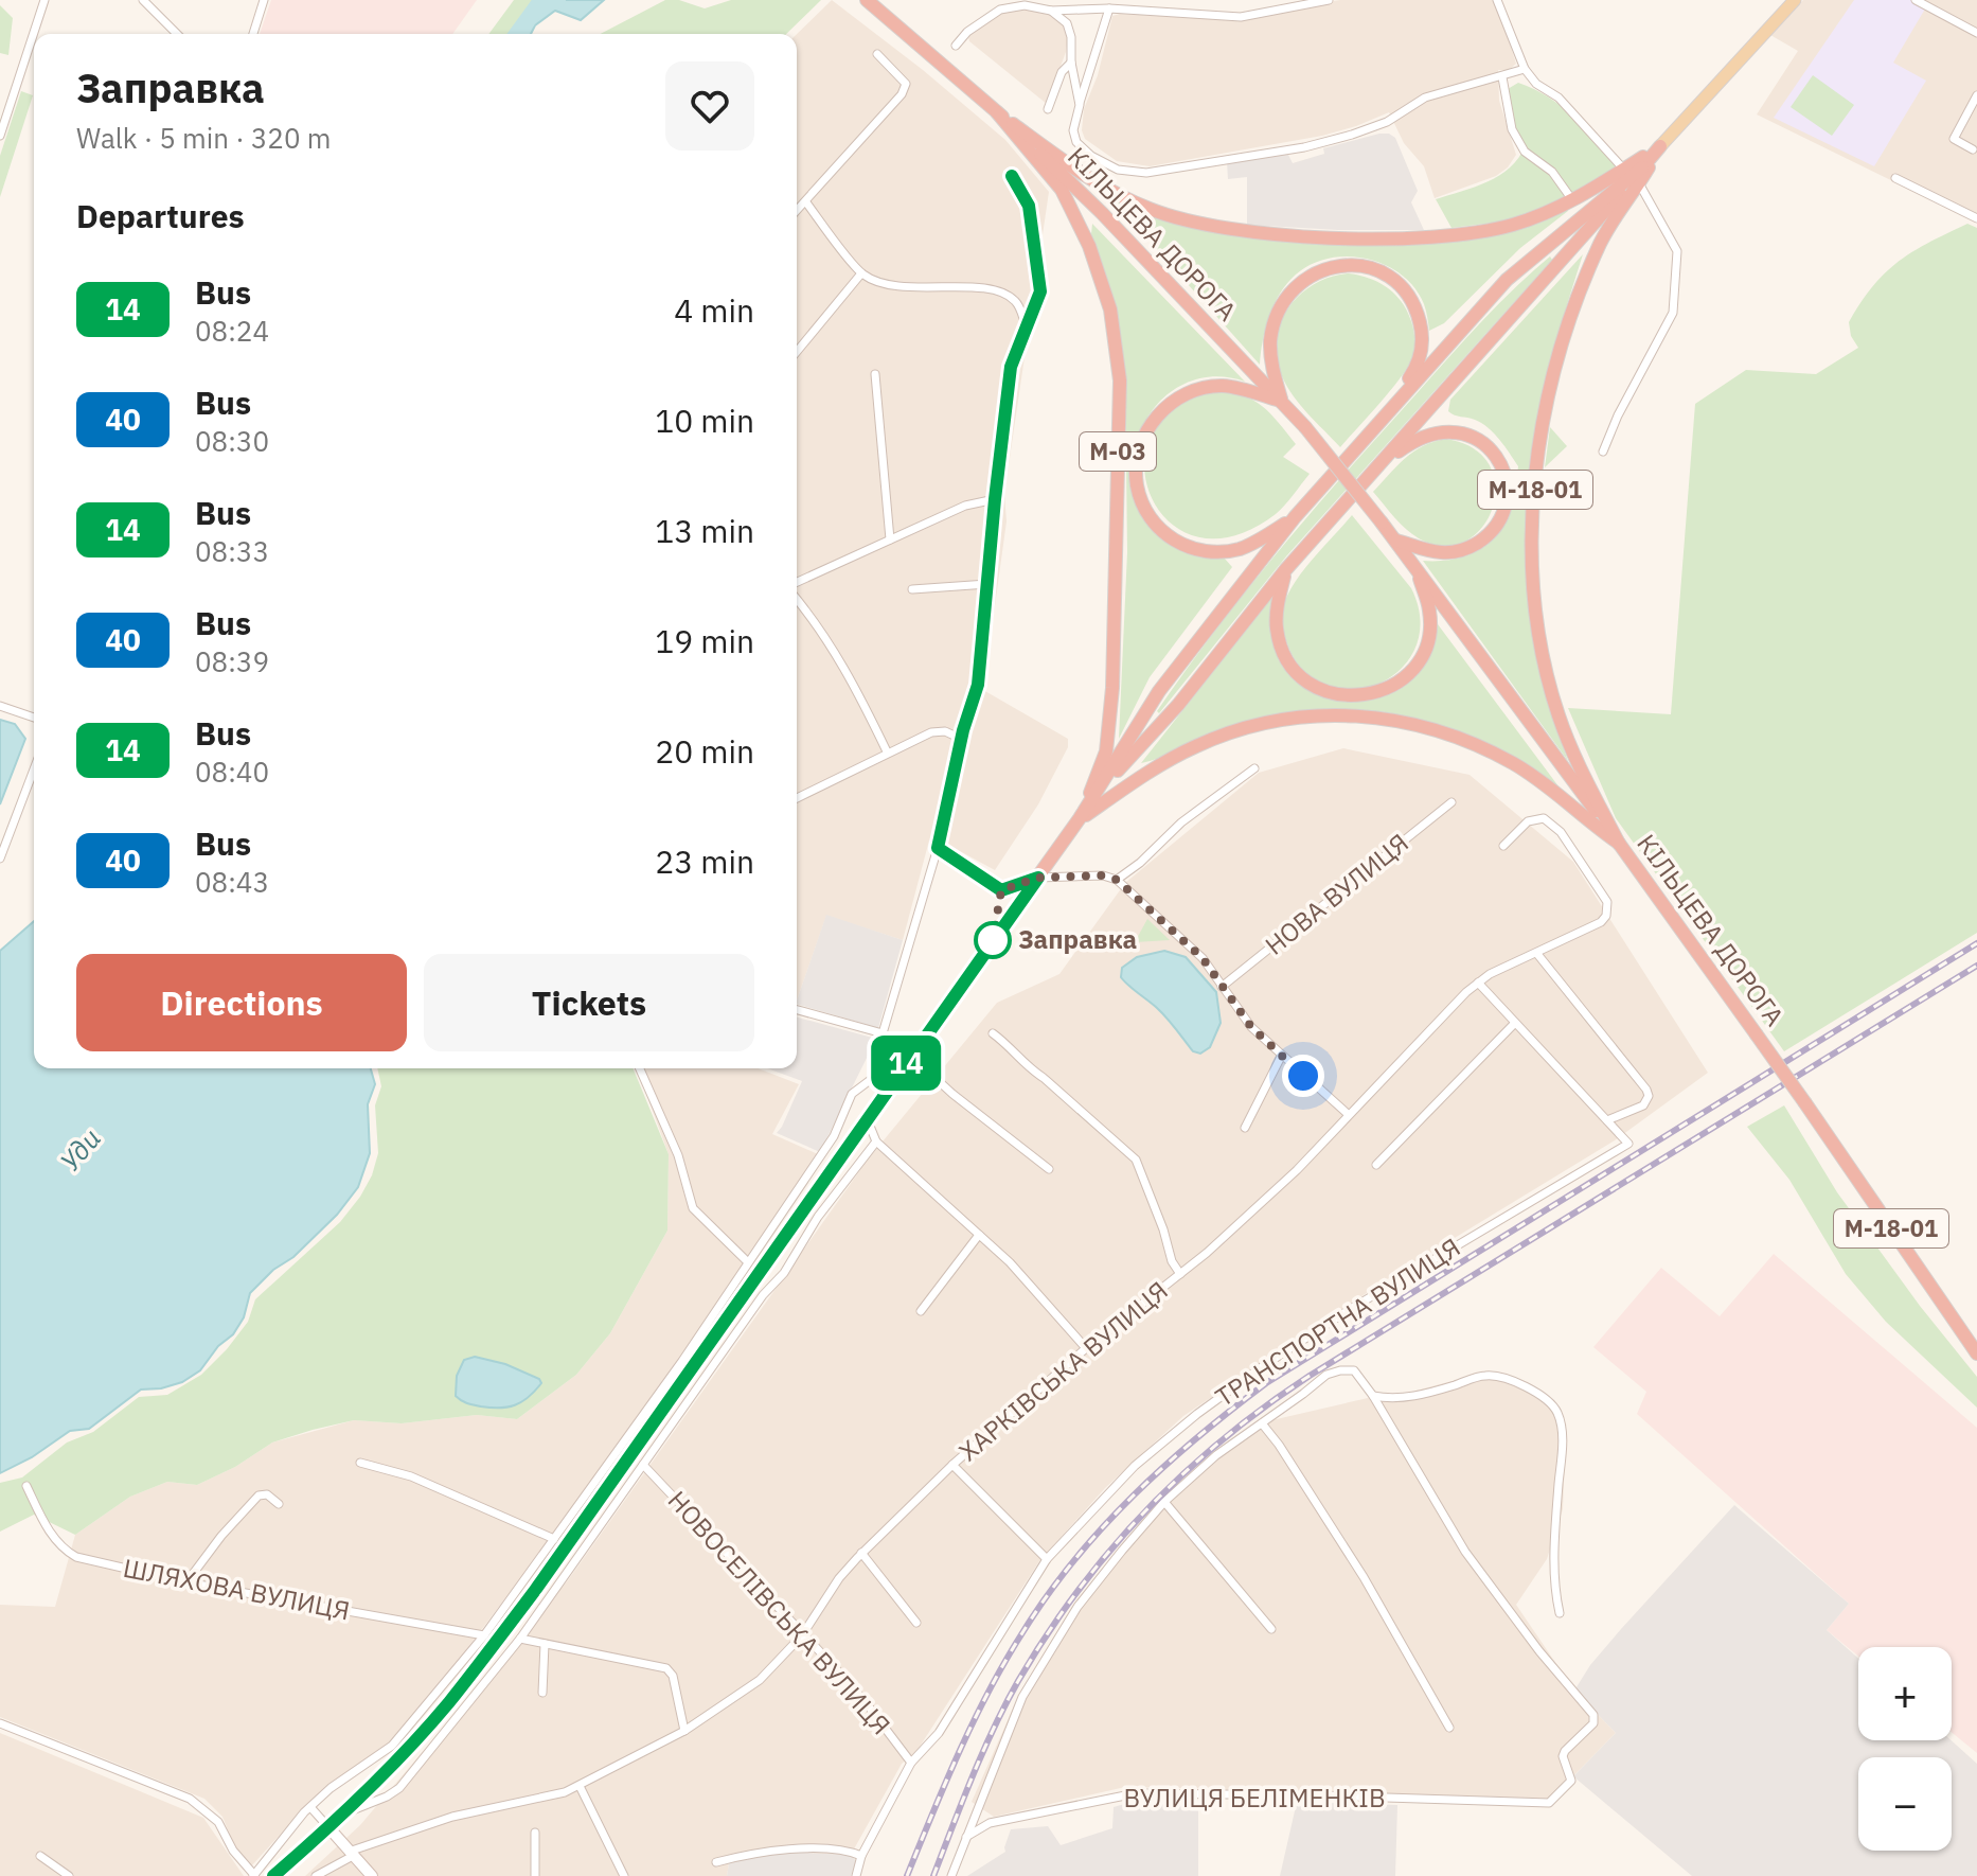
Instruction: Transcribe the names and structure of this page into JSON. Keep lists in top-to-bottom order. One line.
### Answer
{"streets":{"highway":["КІЛЬЦЕВА ДОРОГА","М-03","М-18-01"],"street":["НОВА ВУЛИЦЯ","ТРАНСПОРТНА ВУЛИЦЯ","ХАРКІВСЬКА ВУЛИЦЯ","ШЛЯХОВА ВУЛИЦЯ","НОВОСЕЛІВСЬКА ВУЛИЦЯ","ВУЛИЦЯ БЕЛІМЕНКІВ"]},"crossings":[["КІЛЬЦЕВА ДОРОГА","М-03"],["КІЛЬЦЕВА ДОРОГА","М-18-01"],["М-03","М-18-01"],["ТРАНСПОРТНА ВУЛИЦЯ","НОВОСЕЛІВСЬКА ВУЛИЦЯ"],["ТРАНСПОРТНА ВУЛИЦЯ","ВУЛИЦЯ БЕЛІМЕНКІВ"],["ХАРКІВСЬКА ВУЛИЦЯ","НОВОСЕЛІВСЬКА ВУЛИЦЯ"]],"water":["Уди"],"places":["Заправка"],"lines":["bus line 14"],"page":{"on_map":"14","heading":[["Заправка","Walk · 5 min · 320 m"],"Departures"],"list":[{"mark":"14","name":"Bus","note":"08:24","value":"4 min"},{"mark":"40","name":"Bus","note":"08:30","value":"10 min"},{"mark":"14","name":"Bus","note":"08:33","value":"13 min"},{"mark":"40","name":"Bus","note":"08:39","value":"19 min"},{"mark":"14","name":"Bus","note":"08:40","value":"20 min"},{"mark":"40","name":"Bus","note":"08:43","value":"23 min"}],"buttons":["Directions","Tickets"],"map_buttons":["+","−"]}}
